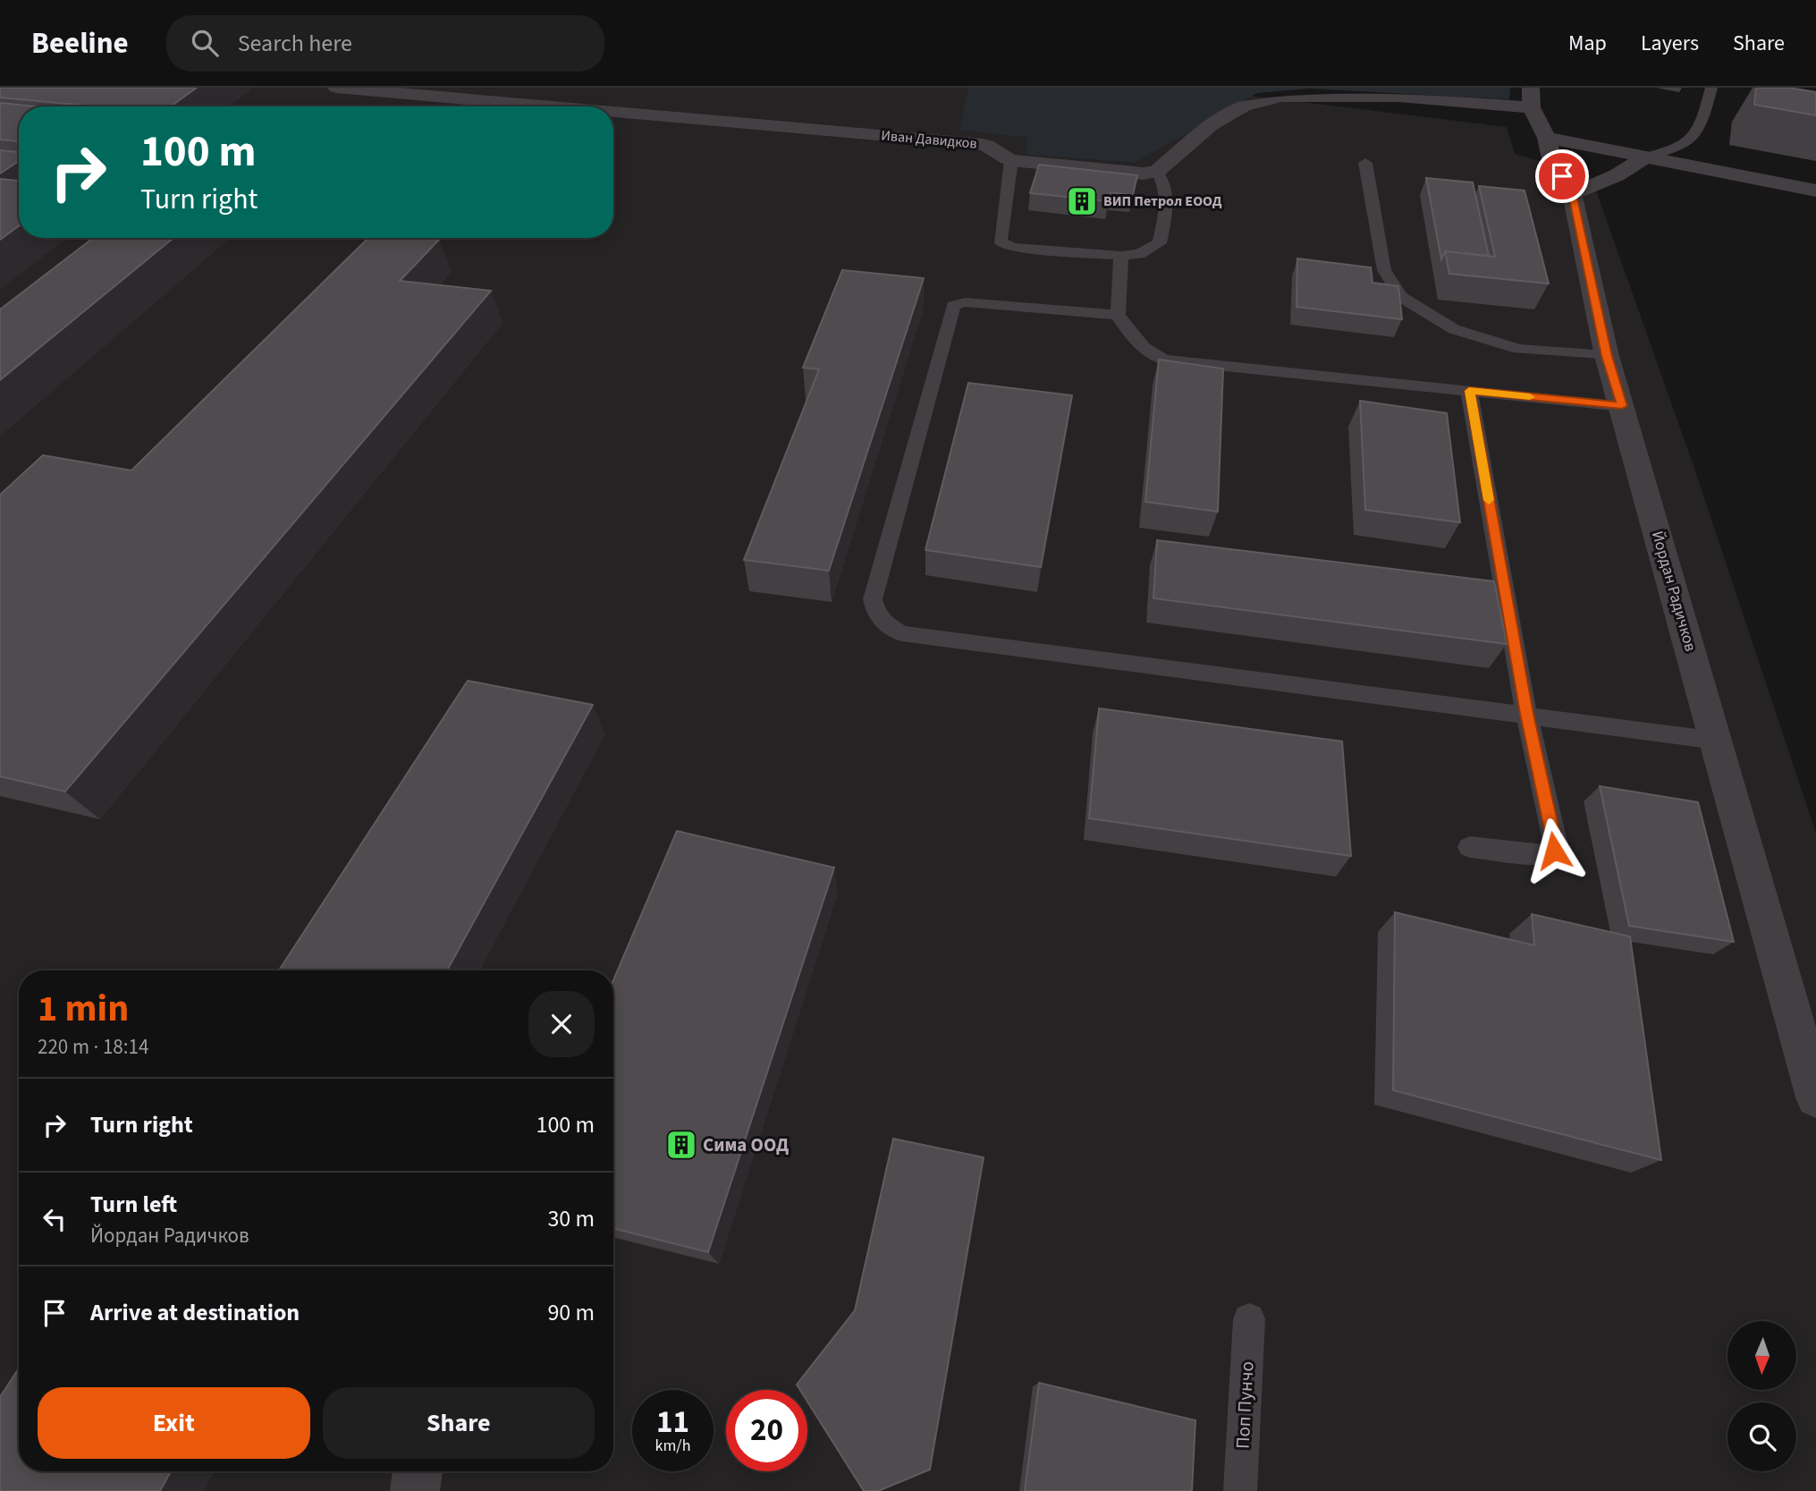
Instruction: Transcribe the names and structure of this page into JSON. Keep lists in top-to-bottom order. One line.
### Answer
{"streets":{"street":["Иван Давидков","Йордан Радичков"],"lane":["Поп Пунчо"]},"places":{"building":["ВИП Петрол ЕООД","Сима ООД"]},"north":"bottom","page":{"header":"Beeline","search":"Search here","nav":["Map","Layers","Share"],"turn":["100 m","Turn right"],"heading":["1 min","220 m · 18:14"],"list":[{"name":"Turn right","value":"100 m"},{"name":"Turn left","note":"Йордан Радичков","value":"30 m"},{"name":"Arrive at destination","value":"90 m"}],"buttons":["Exit","Share"],"speed":"11 km/h","limit":"20"}}
